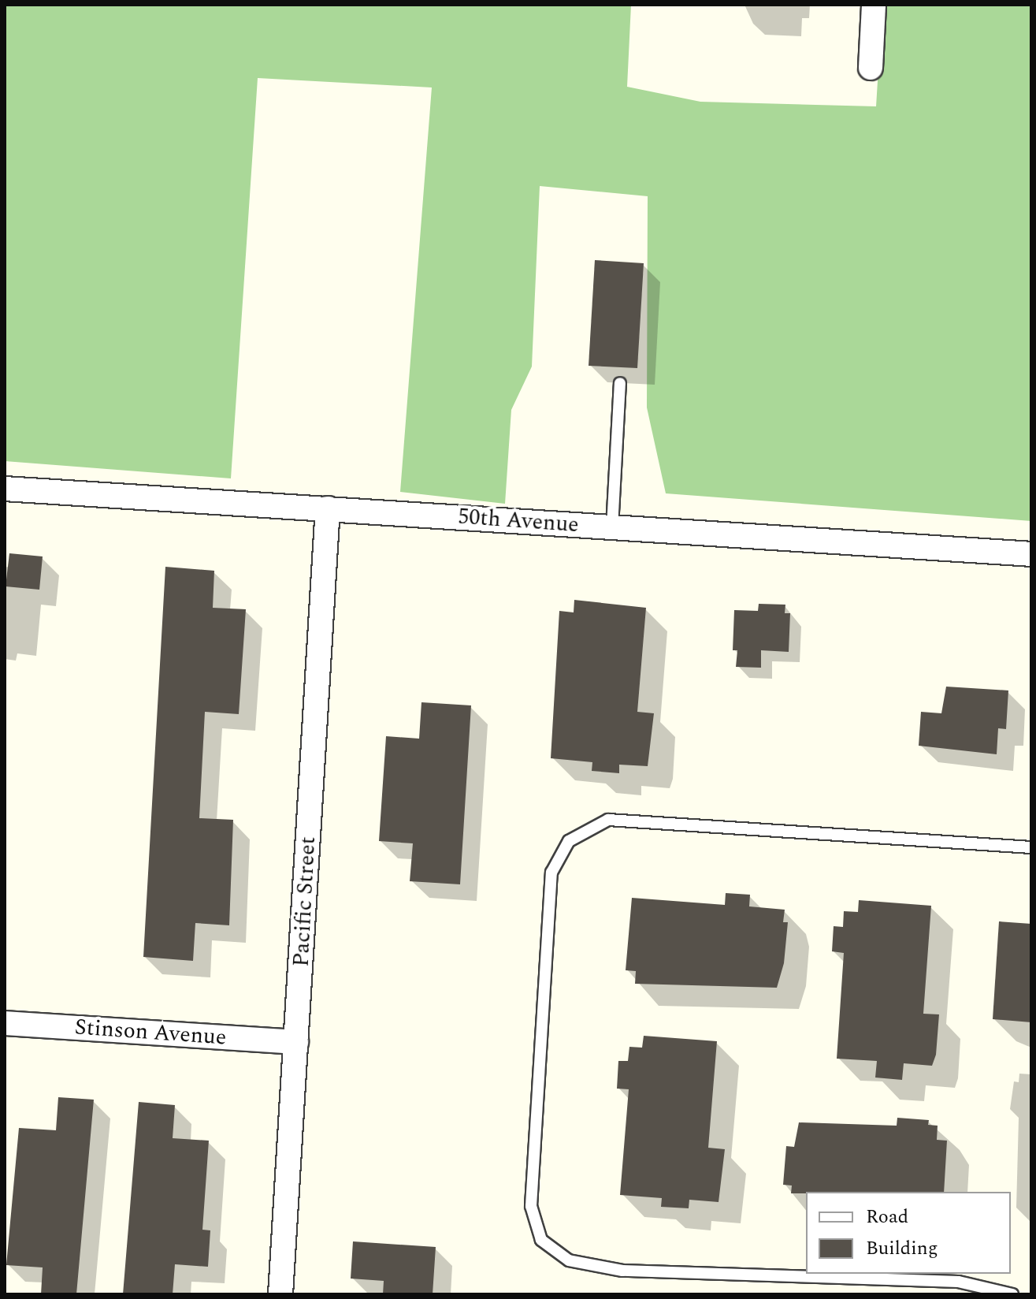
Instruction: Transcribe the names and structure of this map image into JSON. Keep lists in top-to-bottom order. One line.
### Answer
{"streets":{"street":["50th Avenue","Pacific Street","Stinson Avenue"]},"crossings":[["50th Avenue","Pacific Street"],["Pacific Street","Stinson Avenue"]],"legend":["Road","Building"]}
